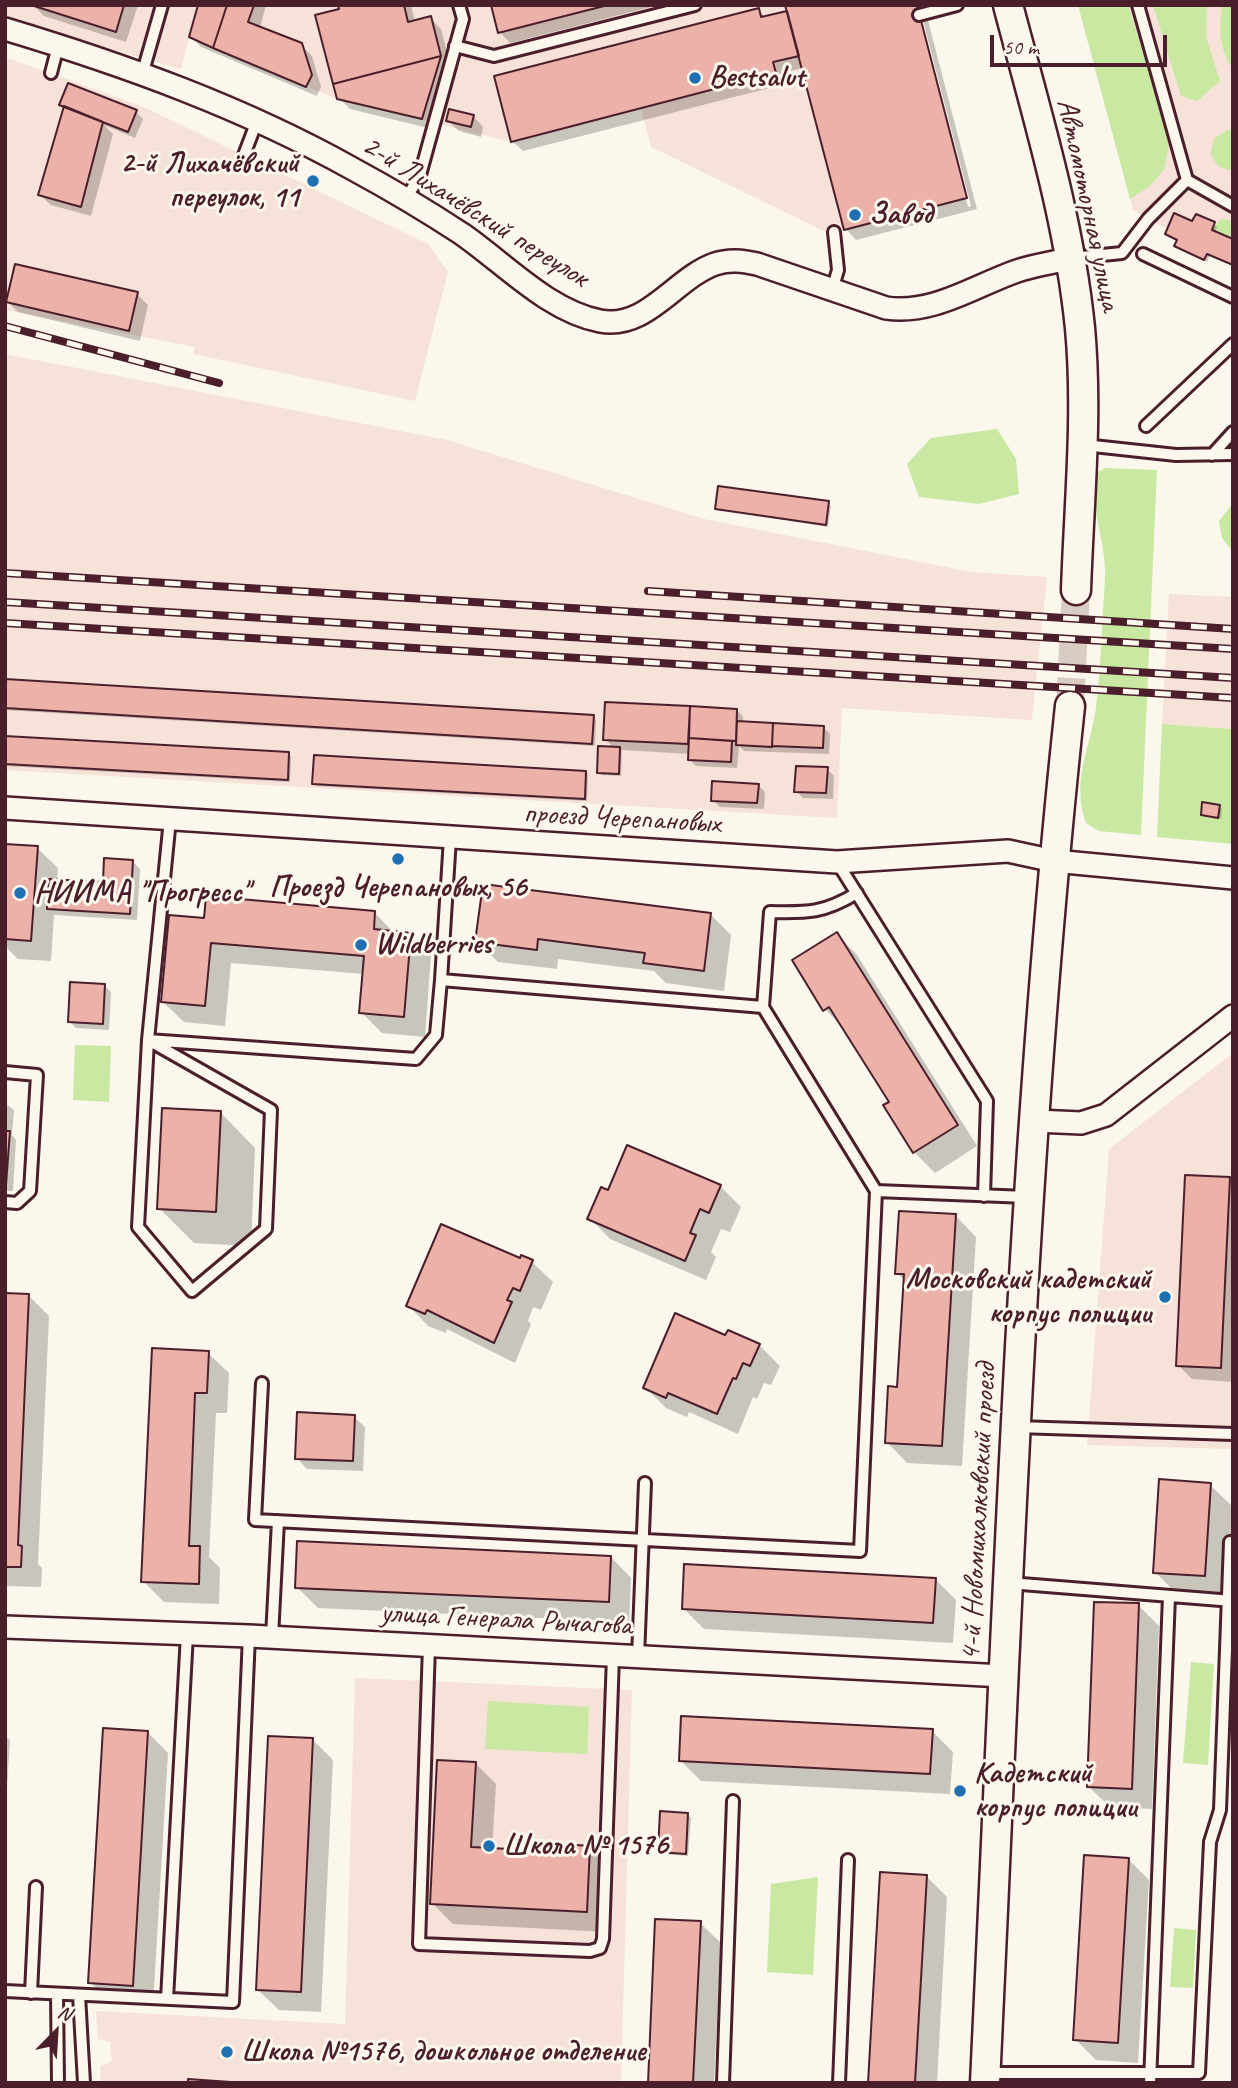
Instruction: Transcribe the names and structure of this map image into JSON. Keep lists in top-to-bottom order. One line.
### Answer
{"streets":{"street":["Автомоторная улица","2-й Лихачёвский переулок","проезд Черепановых","4-й Новомихалковский проезд","улица Генерала Рычагова"]},"crossings":[["Автомоторная улица","2-й Лихачёвский переулок"],["проезд Черепановых","4-й Новомихалковский проезд"],["4-й Новомихалковский проезд","улица Генерала Рычагова"]],"places":["Bestsalut","2-й Лихачёвский переулок, 11","Завод","Проезд Черепановых, 56","НИИМА \"Прогресс\"","Wildberries","Московский кадетский корпус полиции","Кадетский корпус полиции","Школа № 1576","Школа №1576, дошкольное отделение"],"scale_bar":"50 m","north":"top right"}
